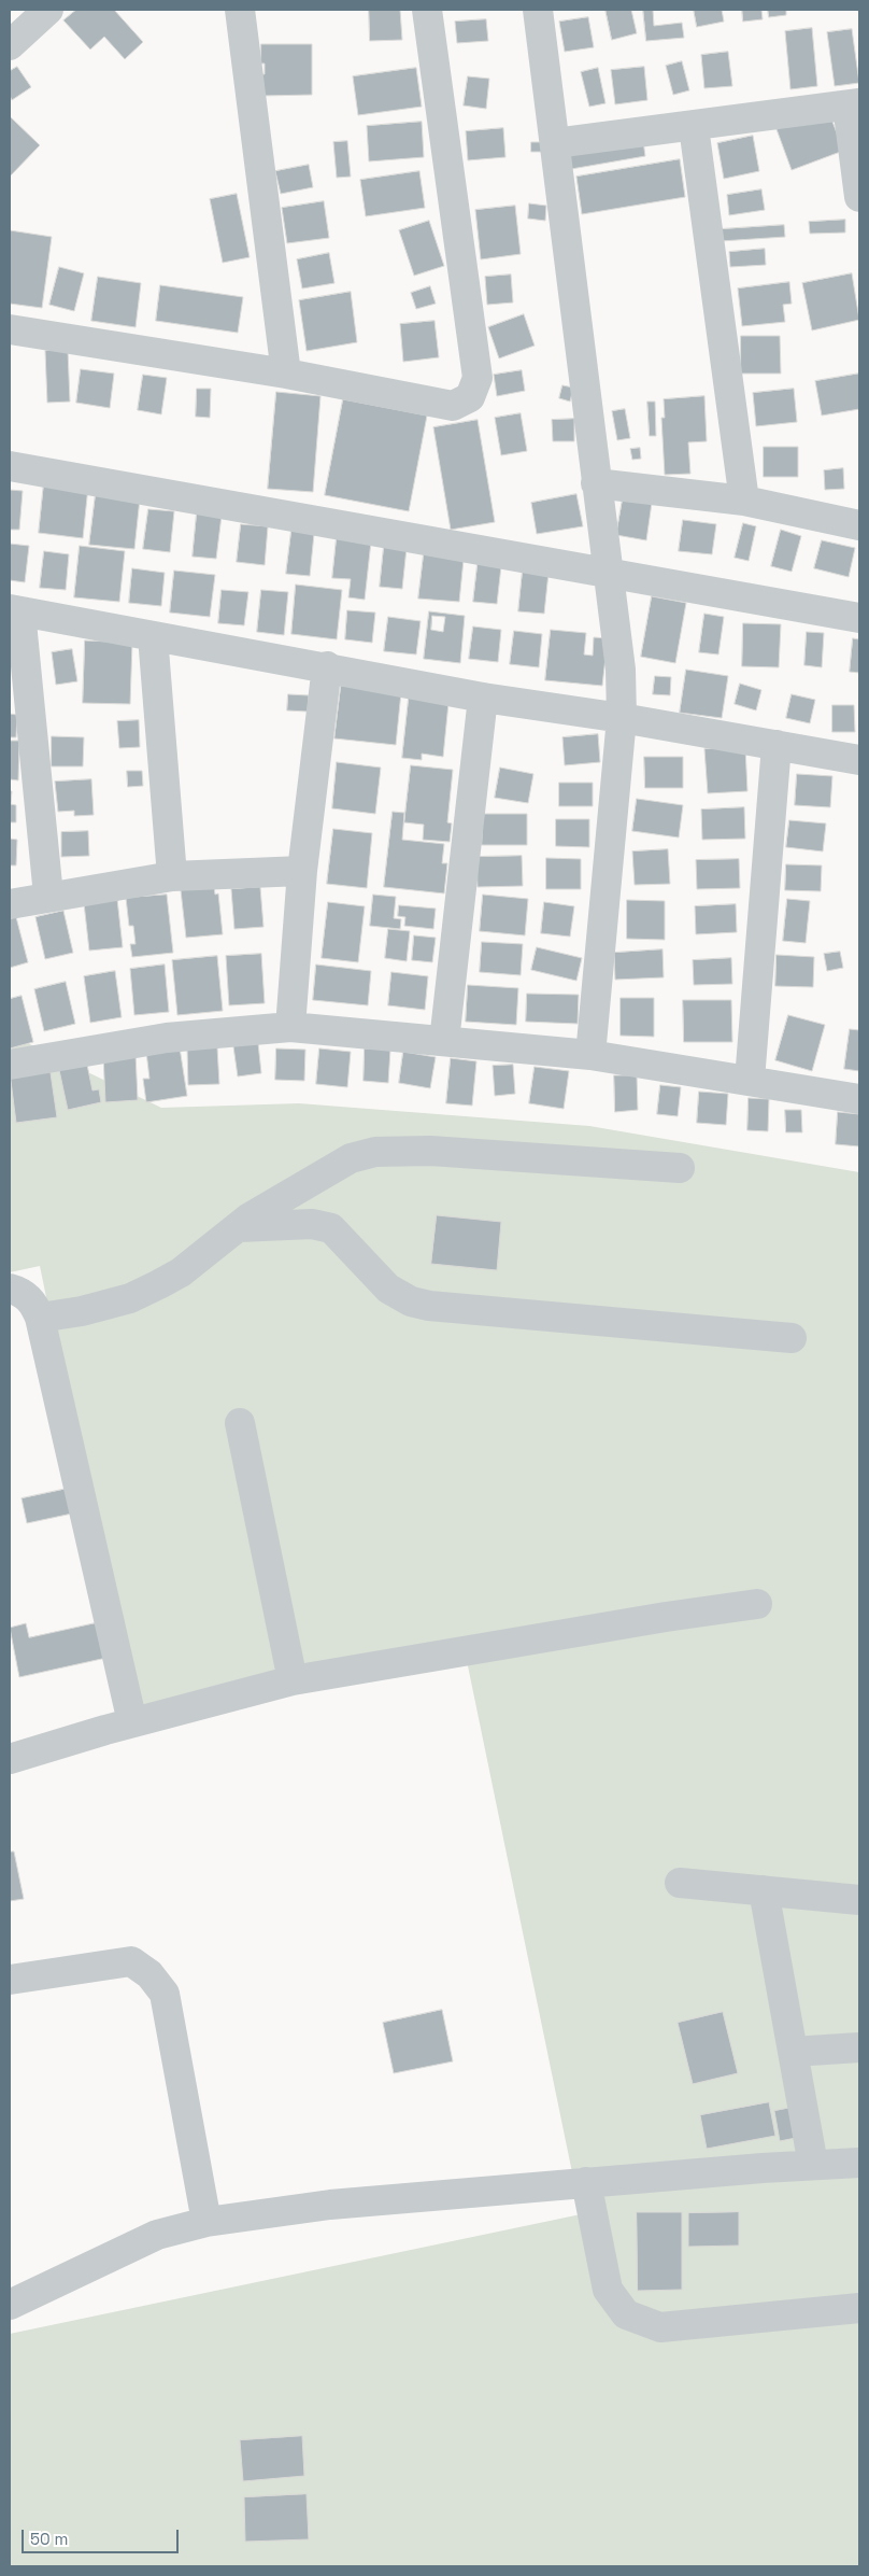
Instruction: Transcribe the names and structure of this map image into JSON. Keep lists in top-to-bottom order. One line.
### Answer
{"scale_bar":"50 m"}
